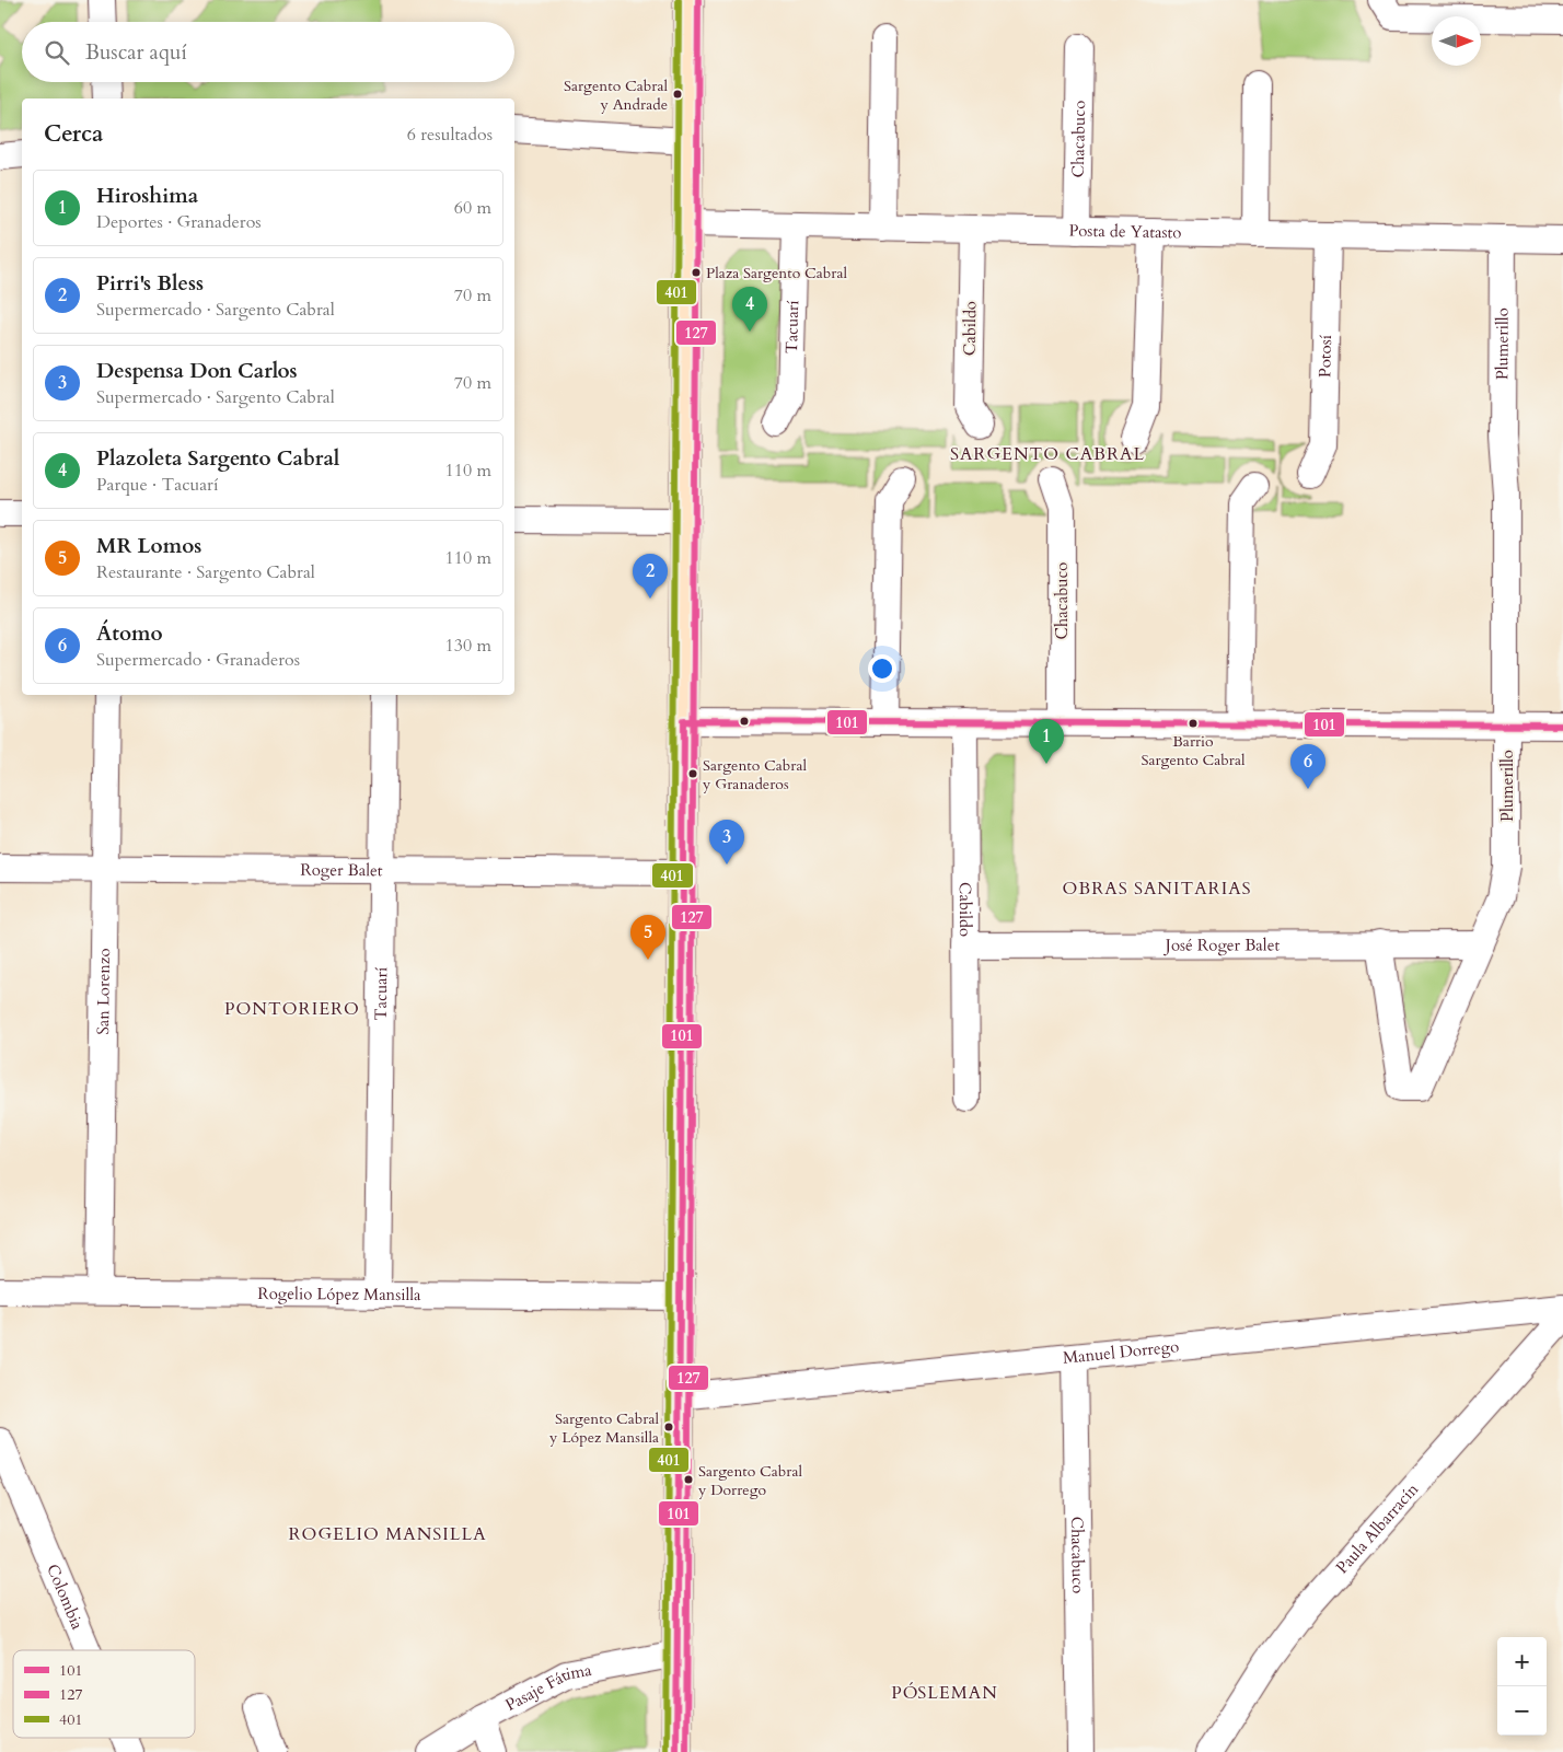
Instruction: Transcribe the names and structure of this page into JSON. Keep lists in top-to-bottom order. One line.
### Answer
{"streets":{"street":["Chacabuco","Posta de Yatasto","Tacuarí","Cabildo","Plumerillo","Potosí","Roger Balet","José Roger Balet","San Lorenzo","Rogelio López Mansilla","Manuel Dorrego","Paula Albarracín","Colombia","Pasaje Fátima"]},"crossings":[["Chacabuco","Posta de Yatasto"],["Chacabuco","Manuel Dorrego"],["Posta de Yatasto","Tacuarí"],["Posta de Yatasto","Cabildo"],["Posta de Yatasto","Plumerillo"],["Posta de Yatasto","Potosí"],["Tacuarí","Roger Balet"],["Tacuarí","Rogelio López Mansilla"],["Cabildo","José Roger Balet"],["Plumerillo","José Roger Balet"],["Roger Balet","San Lorenzo"],["San Lorenzo","Rogelio López Mansilla"]],"districts":["SARGENTO CABRAL","OBRAS SANITARIAS","PONTORIERO","ROGELIO MANSILLA","PÓSLEMAN"],"places":["Sargento Cabral y Andrade","Plaza Sargento Cabral","Barrio Sargento Cabral","Sargento Cabral y Granaderos","Sargento Cabral y López Mansilla","Sargento Cabral y Dorrego"],"lines":["transit line 127","transit line 401","transit line 101"],"legend":["101","127","401"],"north":"right","page":{"search":"Buscar aquí","heading":["Cerca","6 resultados"],"list":[{"mark":"1","name":"Hiroshima","note":"Deportes · Granaderos","value":"60 m"},{"mark":"2","name":"Pirri's Bless","note":"Supermercado · Sargento Cabral","value":"70 m"},{"mark":"3","name":"Despensa Don Carlos","note":"Supermercado · Sargento Cabral","value":"70 m"},{"mark":"4","name":"Plazoleta Sargento Cabral","note":"Parque · Tacuarí","value":"110 m"},{"mark":"5","name":"MR Lomos","note":"Restaurante · Sargento Cabral","value":"110 m"},{"mark":"6","name":"Átomo","note":"Supermercado · Granaderos","value":"130 m"}],"pins":["4","2","1","6","3","5"],"map_buttons":["+","−"]}}
